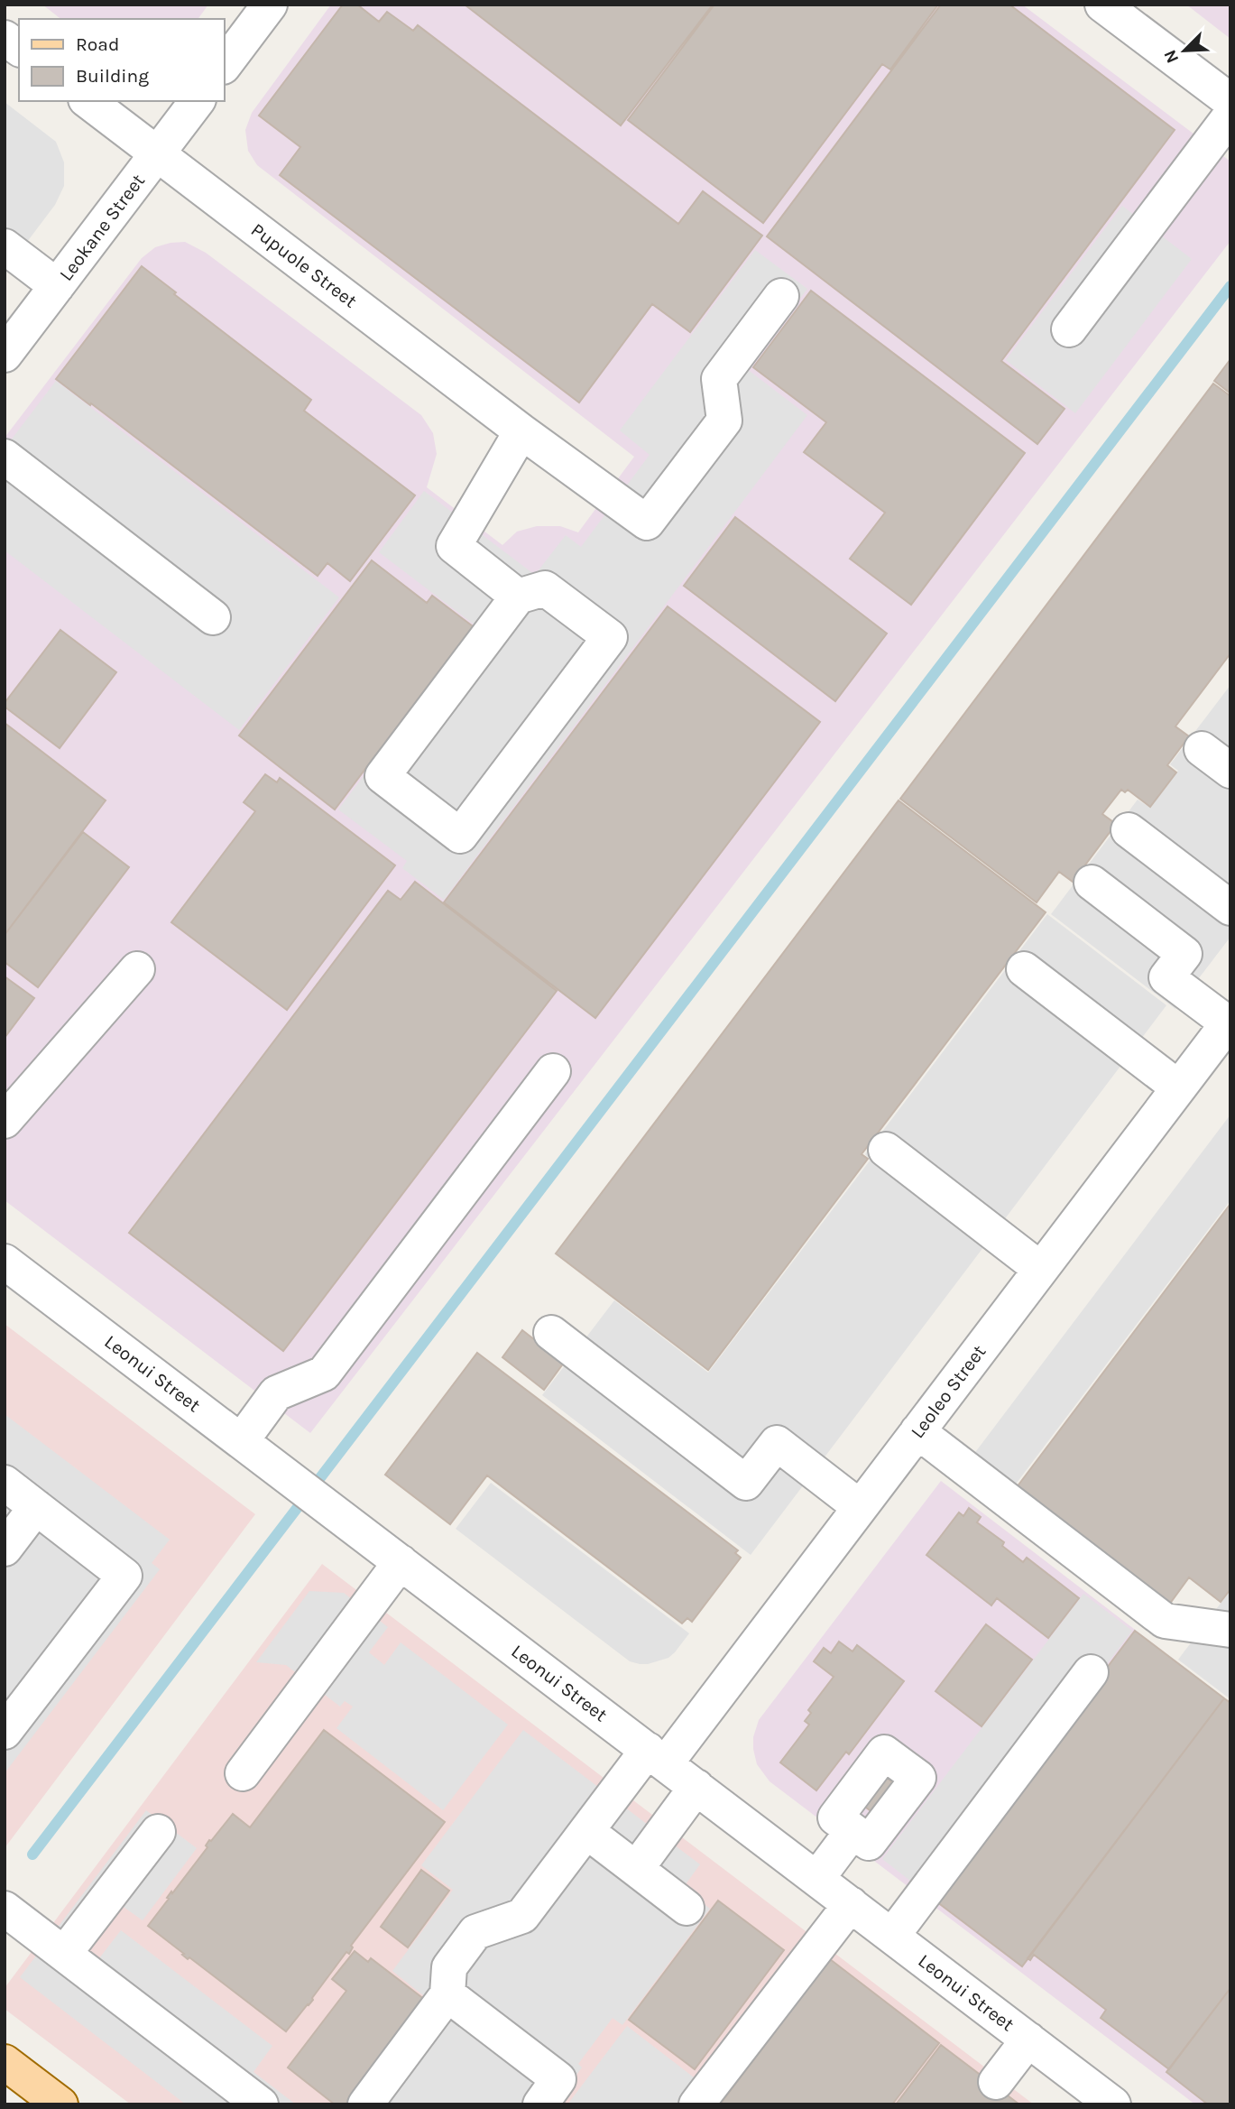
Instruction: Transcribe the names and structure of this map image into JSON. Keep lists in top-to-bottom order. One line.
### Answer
{"streets":{"street":["Leokane Street","Pupuole Street","Leonui Street","Leoleo Street"]},"crossings":[["Leokane Street","Pupuole Street"],["Leonui Street","Leoleo Street"]],"legend":["Road","Building"],"north":"bottom left"}
